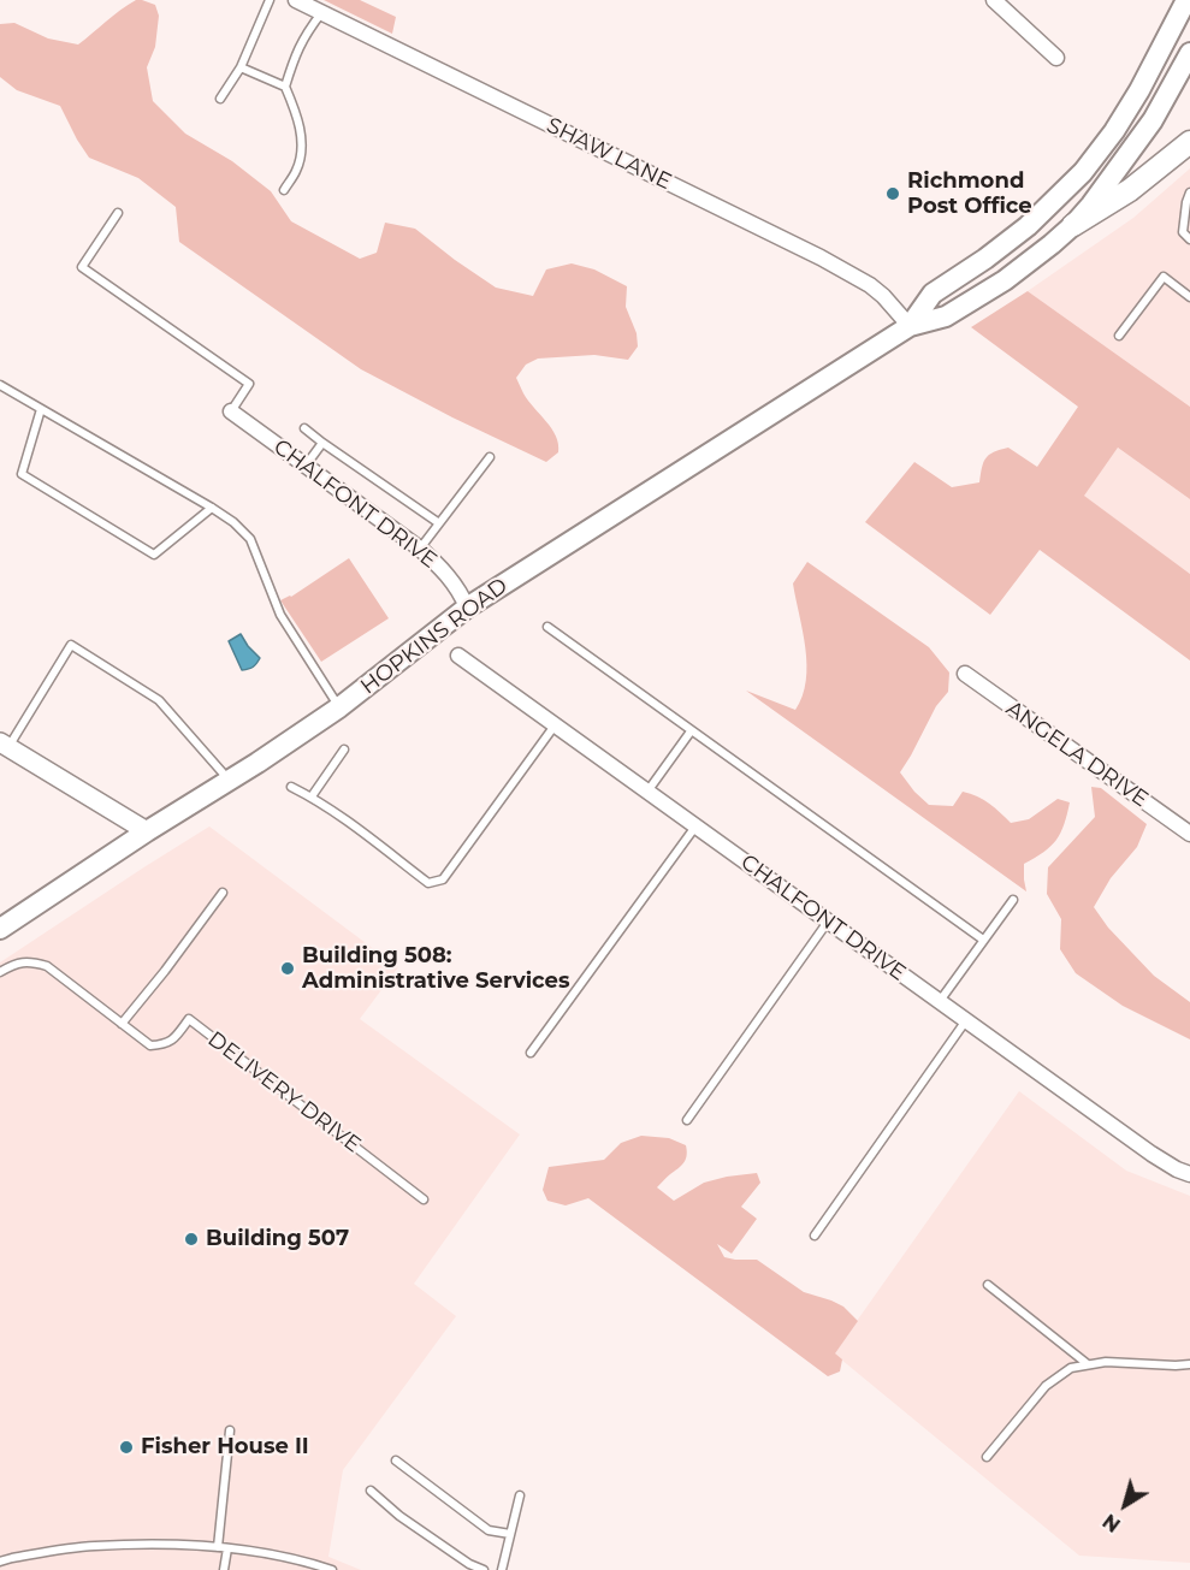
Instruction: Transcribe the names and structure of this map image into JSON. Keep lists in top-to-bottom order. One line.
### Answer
{"streets":{"main road":["HOPKINS ROAD"],"street":["SHAW LANE","CHALFONT DRIVE","ANGELA DRIVE"],"lane":["DELIVERY DRIVE"]},"crossings":[["SHAW LANE","HOPKINS ROAD"],["CHALFONT DRIVE","HOPKINS ROAD"]],"places":["Richmond Post Office","Building 508: Administrative Services","Building 507","Fisher House II"],"north":"bottom left"}
